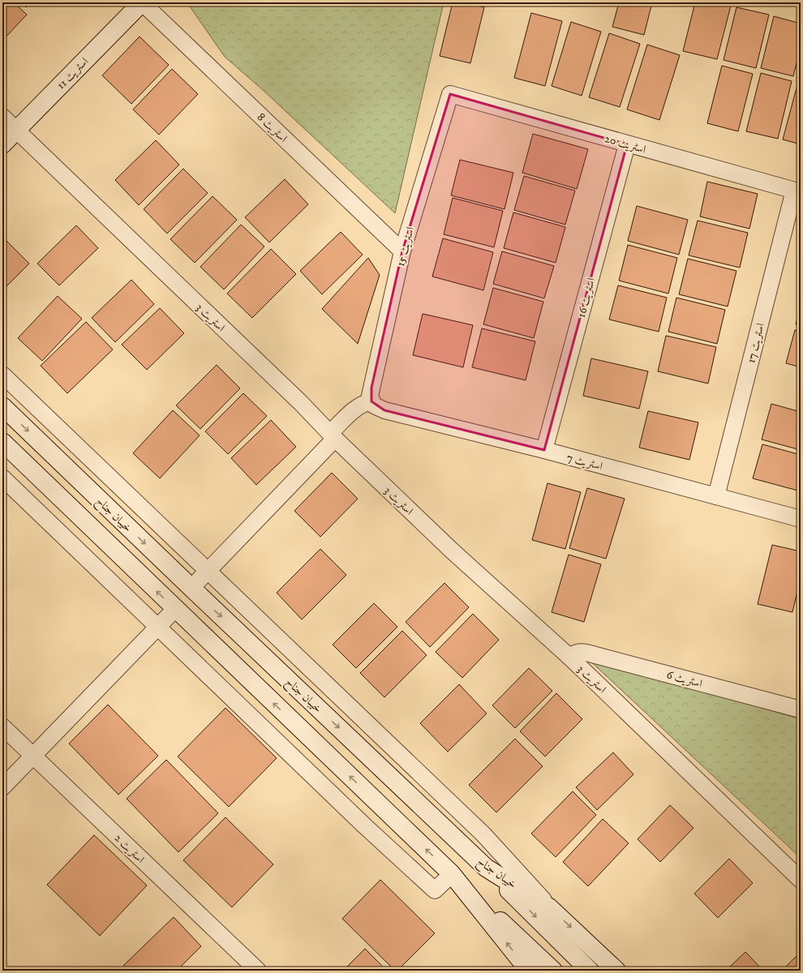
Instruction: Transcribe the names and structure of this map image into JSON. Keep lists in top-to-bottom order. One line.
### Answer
{"streets":{"main road":["اسٹریٹ 11","خیبان جناح"],"street":["اسٹریٹ 8","اسٹریٹ 20","اسٹریٹ 15","اسٹریٹ 16","اسٹریٹ 3","اسٹریٹ 17","اسٹریٹ 7","اسٹریٹ 6","اسٹریٹ 2"]},"crossings":[["اسٹریٹ 11","اسٹریٹ 8"],["اسٹریٹ 11","اسٹریٹ 3"],["اسٹریٹ 8","اسٹریٹ 15"],["اسٹریٹ 20","اسٹریٹ 15"],["اسٹریٹ 20","اسٹریٹ 16"],["اسٹریٹ 20","اسٹریٹ 17"],["اسٹریٹ 15","اسٹریٹ 7"],["اسٹریٹ 16","اسٹریٹ 7"],["اسٹریٹ 3","اسٹریٹ 6"],["اسٹریٹ 17","اسٹریٹ 7"]]}
